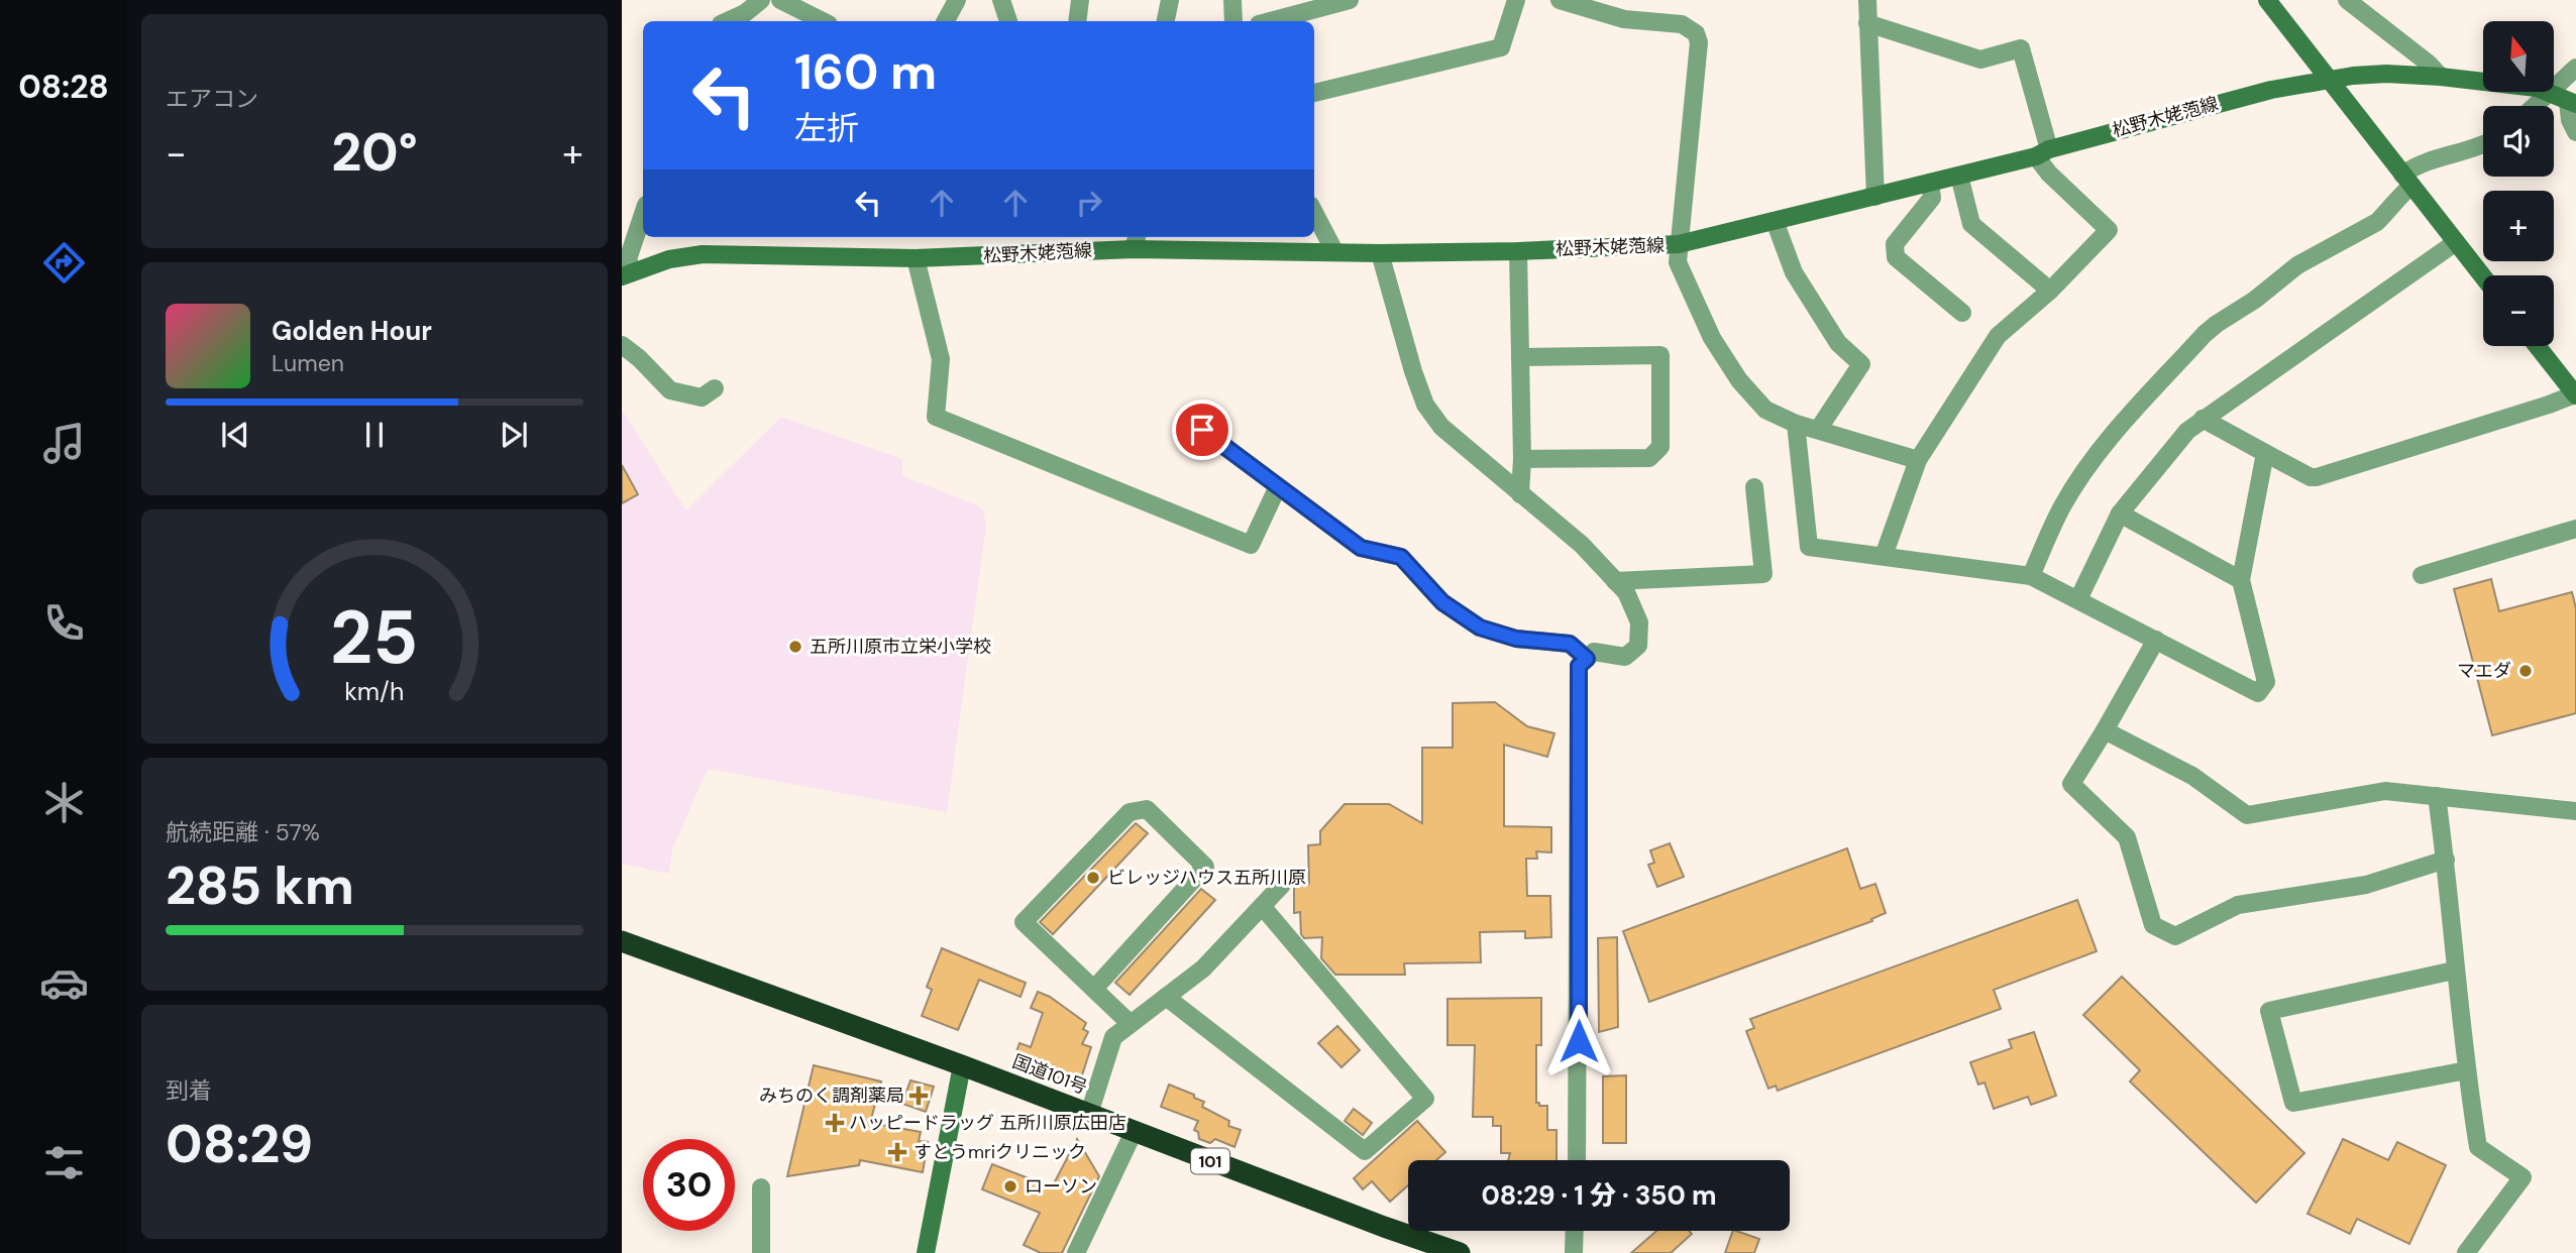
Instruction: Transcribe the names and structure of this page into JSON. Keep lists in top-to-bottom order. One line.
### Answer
{"streets":{"highway":["国道101号","101"],"main road":["松野木姥萢線"]},"places":{"other":["五所川原市立栄小学校","マエダ","ビレッジハウス五所川原","ローソン"],"health":["みちのく調剤薬局","ハッピードラッグ 五所川原広田店","すとうmriクリニック"]},"north":"top","page":{"tabs":"08:28","tile":["エアコン",["航続距離 · 57%","285 km"],["到着","08:29"]],"map_buttons":["+","−"],"turn":["160 m","左折"],"heat":["−","20°","+"],"song":["Golden Hour","Lumen"],"limit":"30","trip":"08:29 · 1 分 · 350 m","gauge":["25","km/h"]}}
